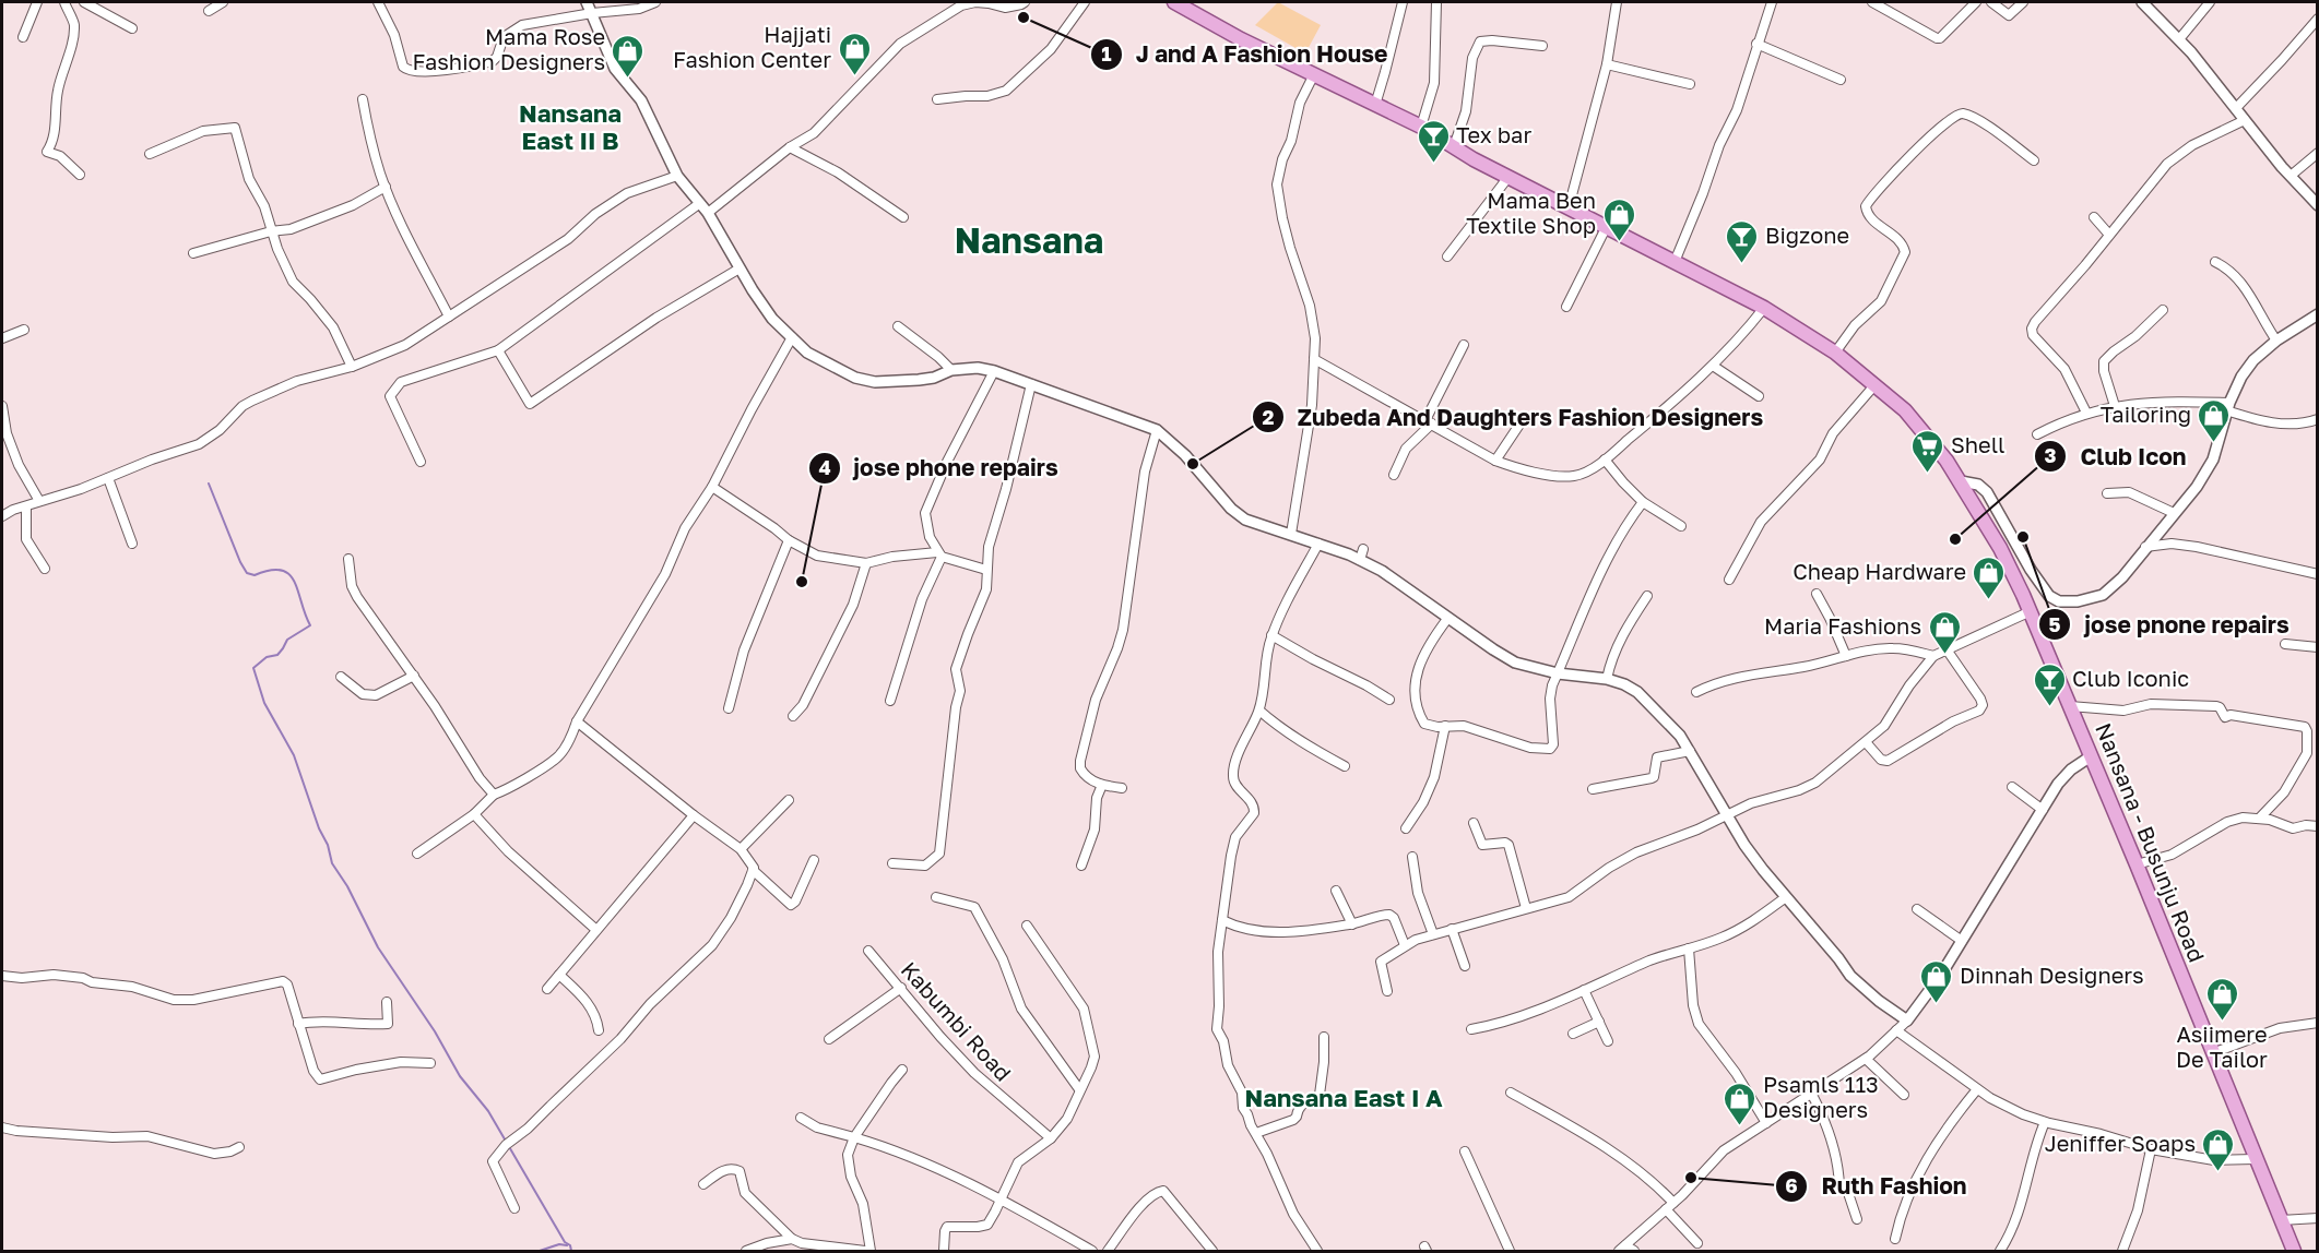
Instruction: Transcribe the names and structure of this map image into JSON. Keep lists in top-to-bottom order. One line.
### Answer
{"streets":{"main road":["Nansana - Busunju Road"],"street":["Kabumbi Road"]},"districts":["Nansana East II B","Nansana","Nansana East I A"],"places":{"other":["J and A Fashion House","Zubeda And Daughters Fashion Designers","jose pnone repairs","Club Icon","jose phone repairs","Ruth Fashion"],"shop":["Hajjati Fashion Center","Mama Rose Fashion Designers","Mama Ben Textile Shop","Tailoring","Cheap Hardware","Maria Fashions","Dinnah Designers","Asiimere De Tailor","Psamls 113 Designers","Jeniffer Soaps"],"bar":["Tex bar","Bigzone","Club Iconic"],"supermarket":["Shell"]}}
